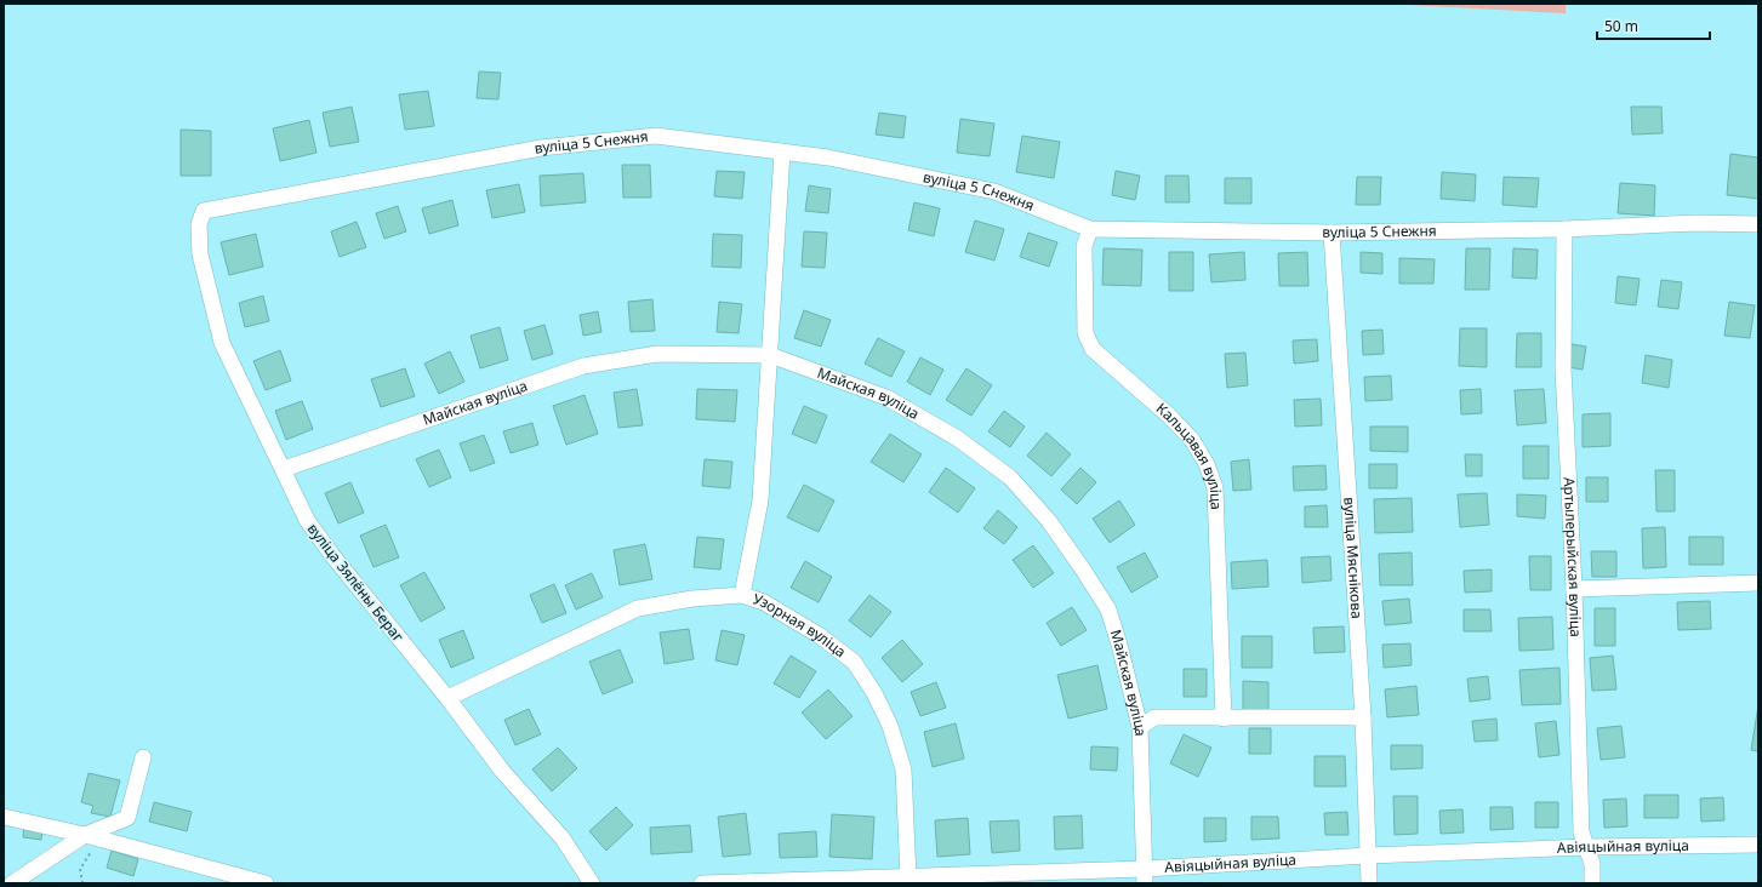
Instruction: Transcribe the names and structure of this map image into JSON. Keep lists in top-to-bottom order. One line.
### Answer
{"streets":{"street":["вуліца 5 Снежня","Майская вуліца","Кальцавая вуліца","Артылерыйская вуліца","вуліца Мяснікова","вуліца Зялёны Бераг","Узорная вуліца","Авіяцыйная вуліца"]},"crossings":[["вуліца 5 Снежня","Кальцавая вуліца"],["вуліца 5 Снежня","Артылерыйская вуліца"],["вуліца 5 Снежня","вуліца Мяснікова"],["вуліца 5 Снежня","вуліца Зялёны Бераг"],["Майская вуліца","вуліца Зялёны Бераг"],["Майская вуліца","Авіяцыйная вуліца"],["Артылерыйская вуліца","Авіяцыйная вуліца"],["вуліца Мяснікова","Авіяцыйная вуліца"],["вуліца Зялёны Бераг","Узорная вуліца"],["Узорная вуліца","Авіяцыйная вуліца"]],"scale_bar":"50 m"}
